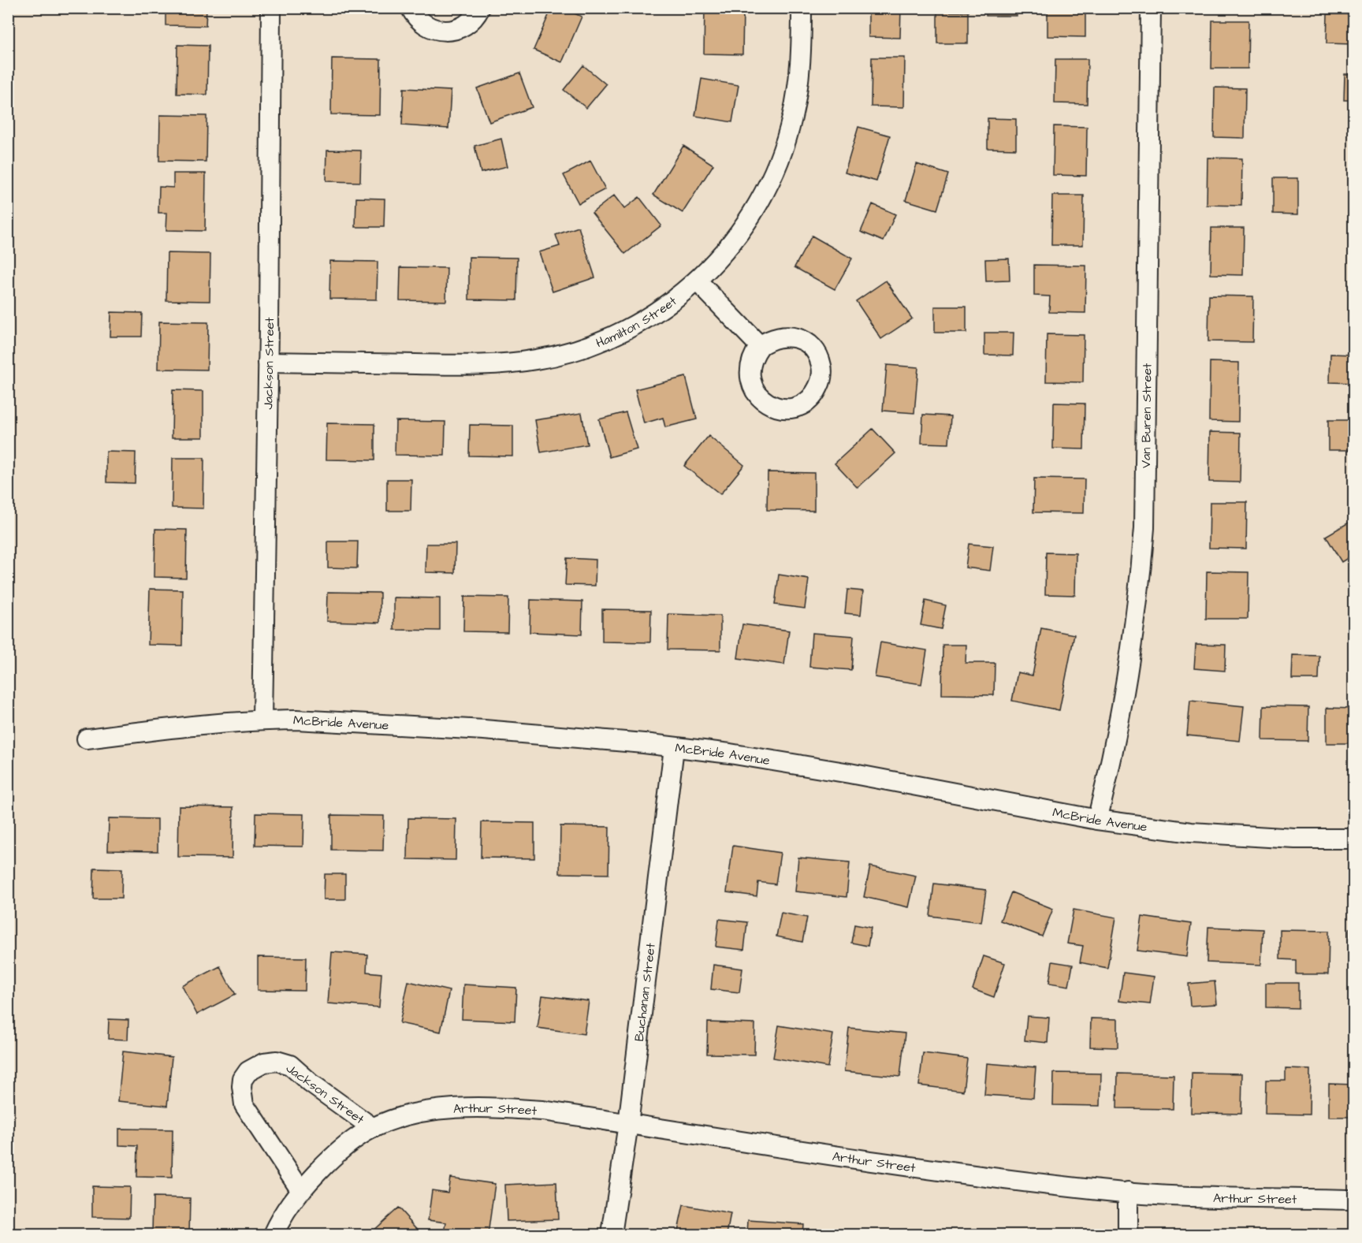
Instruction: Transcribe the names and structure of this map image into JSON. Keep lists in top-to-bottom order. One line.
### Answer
{"streets":{"street":["Hamilton Street","Jackson Street","Van Buren Street","McBride Avenue","Buchanan Street","Arthur Street"]},"crossings":[["Hamilton Street","Jackson Street"],["Jackson Street","McBride Avenue"],["Jackson Street","Arthur Street"],["Van Buren Street","McBride Avenue"],["McBride Avenue","Buchanan Street"],["Buchanan Street","Arthur Street"]]}
